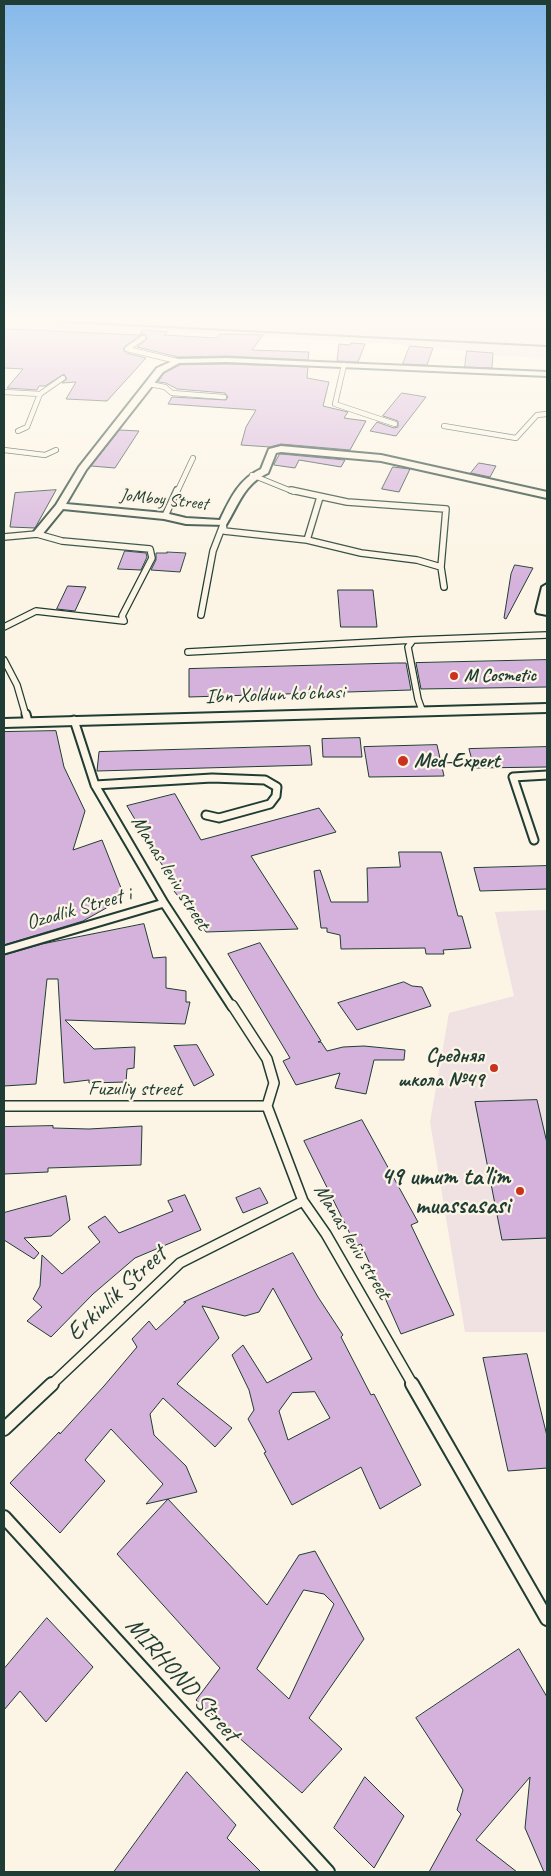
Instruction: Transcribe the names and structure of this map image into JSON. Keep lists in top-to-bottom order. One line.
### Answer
{"streets":{"street":["JoMboy Street","Ibn Xoldun ko'chasi"],"lane":["Manas leviv street","Ozodlik Street i","Fuzuliy street","Erkinlik Street","MIRHOND Street"]},"crossings":[["Ibn Xoldun ko'chasi","Manas leviv street"],["Manas leviv street","Ozodlik Street i"],["Manas leviv street","Fuzuliy street"],["Manas leviv street","Erkinlik Street"]],"places":["M Cosmetic","Med-Expert","Средняя школа №49","49 umum ta'lim muassasasi"]}
